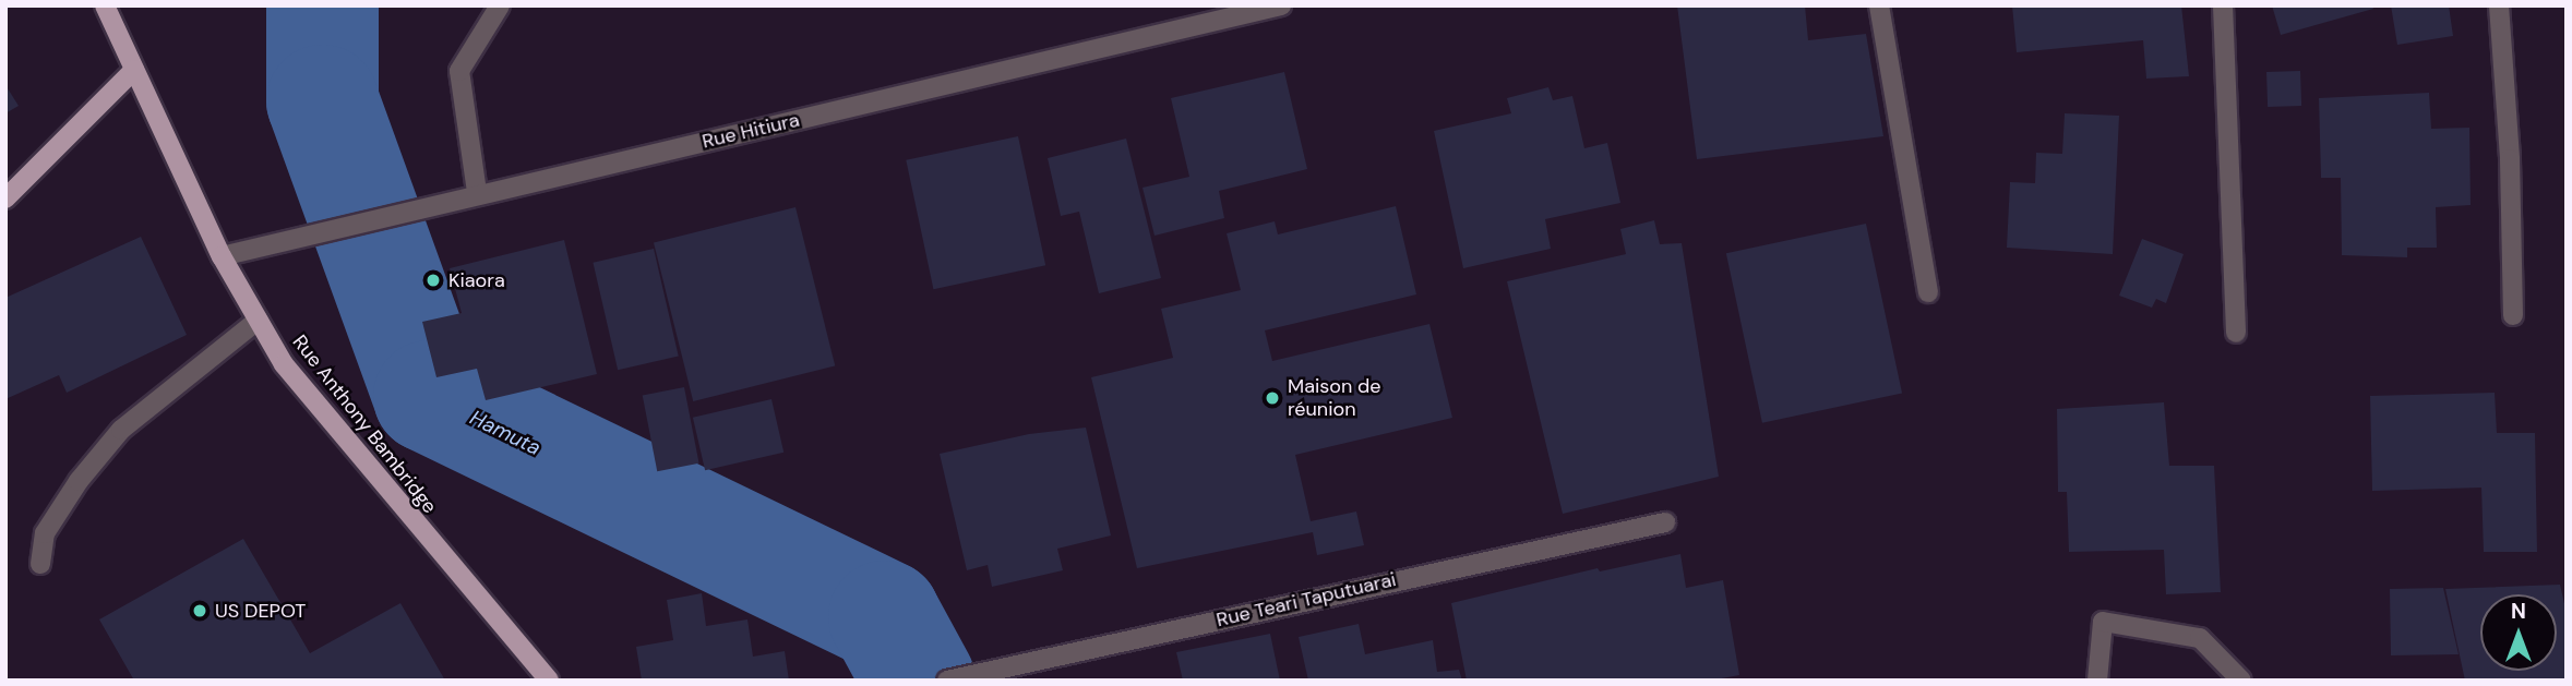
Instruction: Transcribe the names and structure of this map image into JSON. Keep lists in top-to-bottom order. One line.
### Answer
{"streets":{"main road":["Rue Anthony Bambridge"],"street":["Rue Hitiura","Rue Teari Taputuarai"]},"crossings":[["Rue Hitiura","Rue Anthony Bambridge"]],"water":["Hamuta"],"places":["Kiaora","Maison de réunion","US DEPOT"],"north":"top"}
